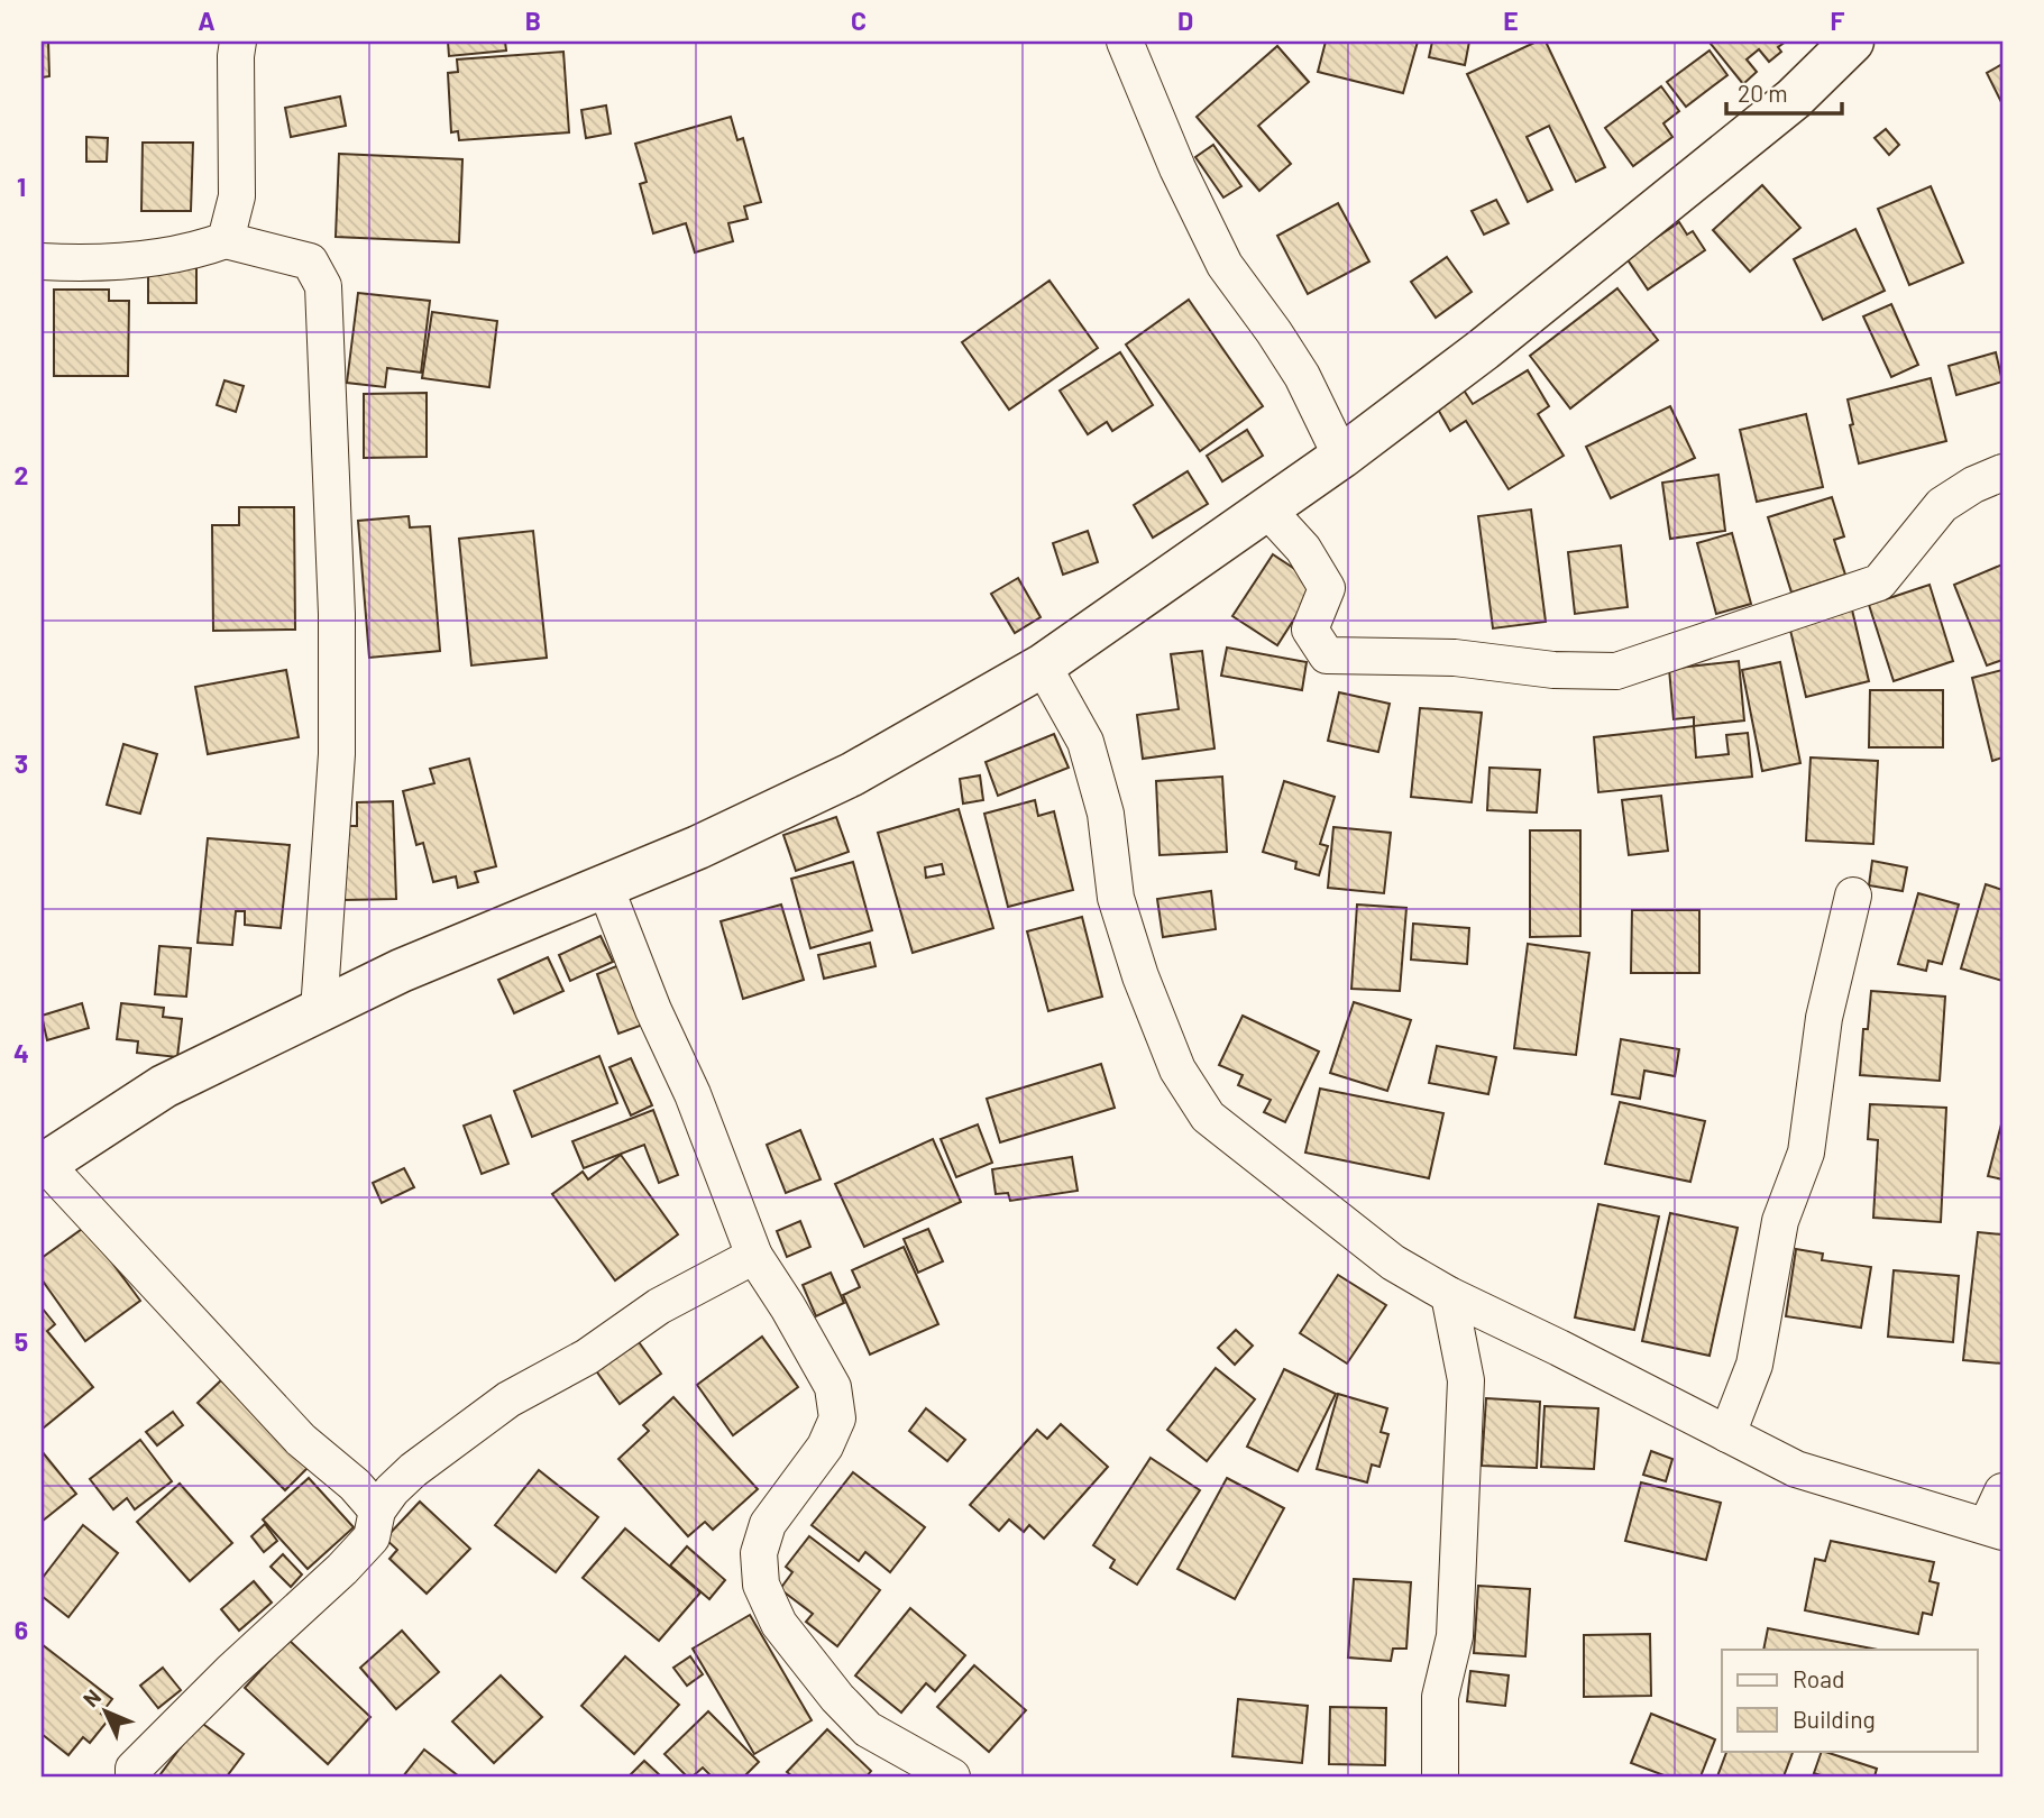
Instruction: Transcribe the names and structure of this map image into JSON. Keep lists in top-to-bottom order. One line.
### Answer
{"legend":["Road","Building"],"scale_bar":"20 m","north":"top left","grid":{"columns":["A","B","C","D","E","F"],"rows":["1","2","3","4","5","6"]}}
